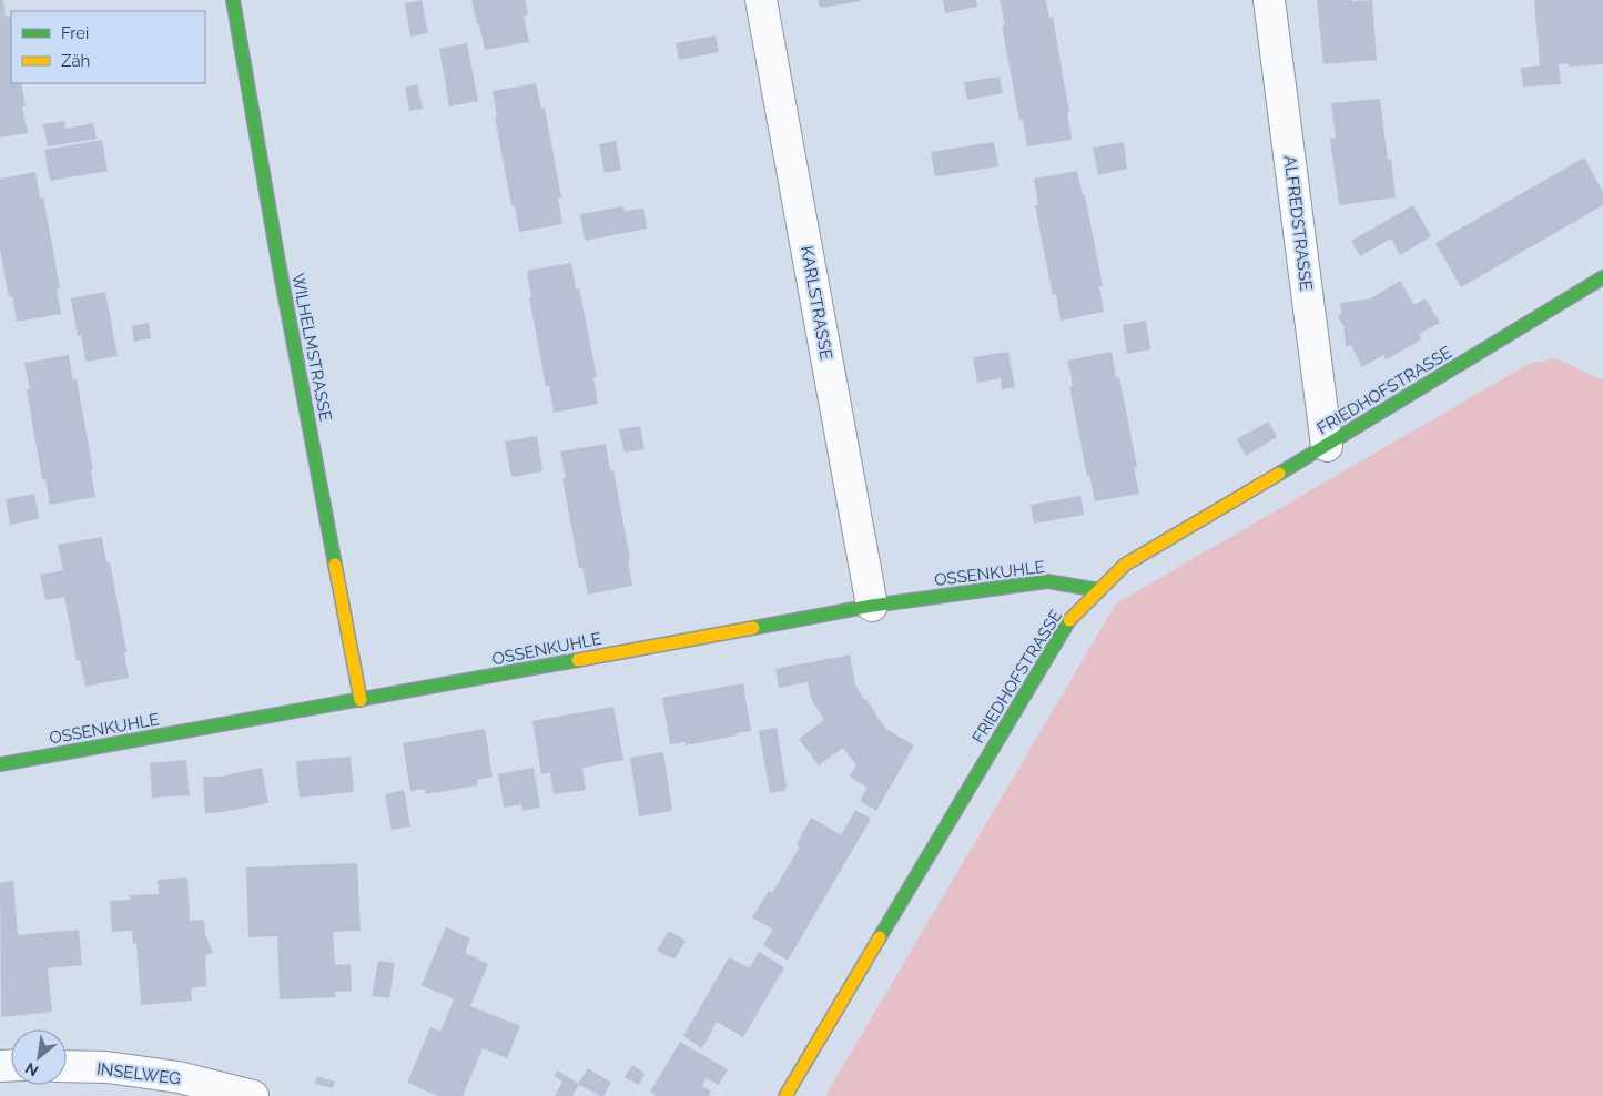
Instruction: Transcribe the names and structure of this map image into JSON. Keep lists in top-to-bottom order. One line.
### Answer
{"streets":{"street":["ALFREDSTRASSE","KARLSTRASSE","WILHELMSTRASSE","FRIEDHOFSTRASSE","OSSENKUHLE","INSELWEG"]},"crossings":[["ALFREDSTRASSE","FRIEDHOFSTRASSE"],["KARLSTRASSE","OSSENKUHLE"],["WILHELMSTRASSE","OSSENKUHLE"],["FRIEDHOFSTRASSE","OSSENKUHLE"]],"legend":["Frei","Zäh"],"north":"bottom left"}
